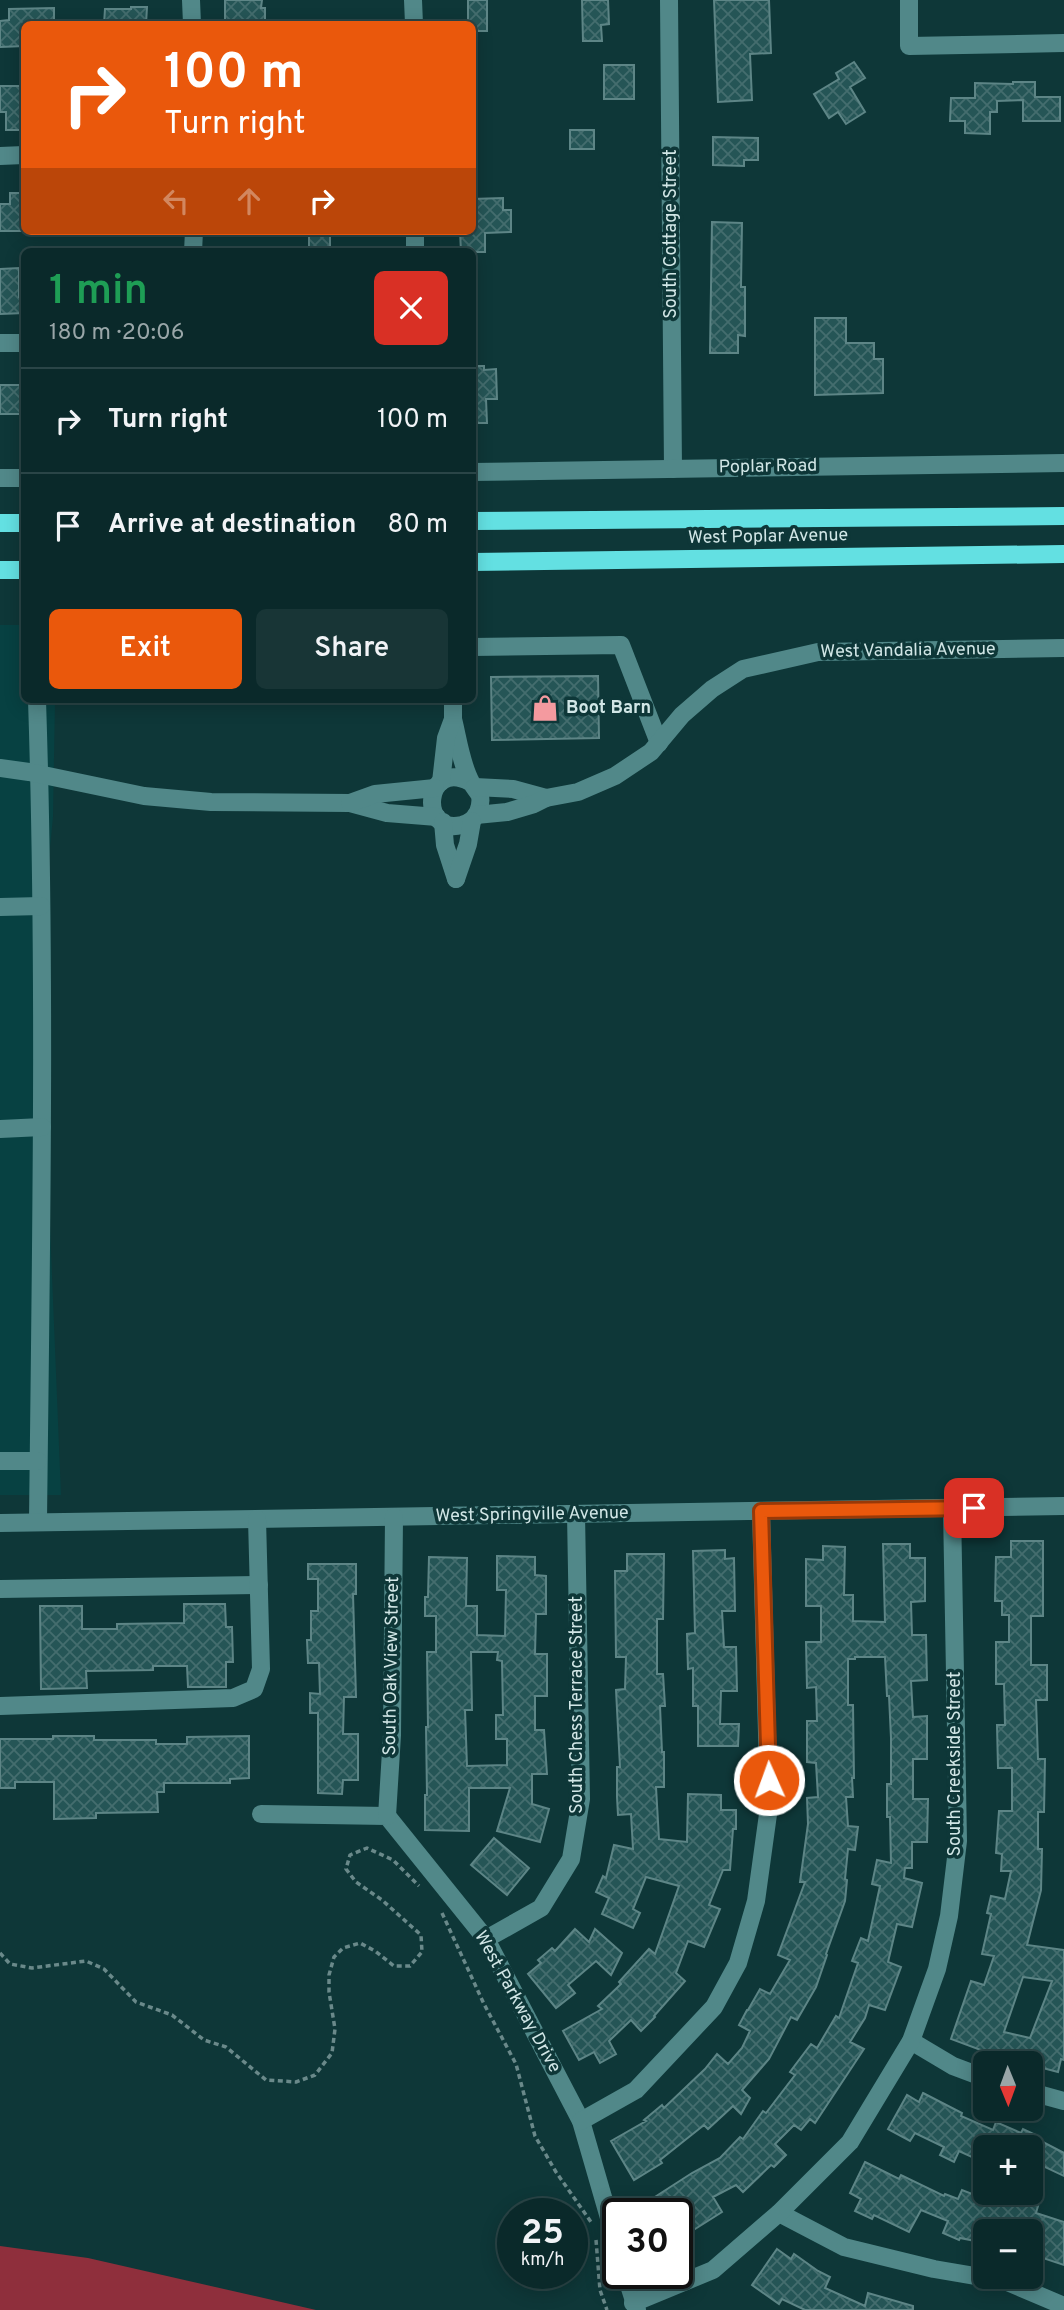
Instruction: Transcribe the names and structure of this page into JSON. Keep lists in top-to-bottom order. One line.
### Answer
{"streets":{"main road":["West Poplar Avenue"],"street":["South Cottage Street","Poplar Road","West Vandalia Avenue","West Springville Avenue","South Oak View Street","South Chess Terrace Street","South Creekside Street","West Parkway Drive"]},"crossings":[["South Cottage Street","Poplar Road"],["West Springville Avenue","South Oak View Street"],["West Springville Avenue","South Chess Terrace Street"],["West Springville Avenue","South Creekside Street"],["South Oak View Street","West Parkway Drive"],["South Chess Terrace Street","West Parkway Drive"]],"places":{"shop":["Boot Barn"]},"north":"bottom","page":{"turn":["100 m","Turn right"],"heading":["1 min","180 m · 20:06"],"list":[{"name":"Turn right","value":"100 m"},{"name":"Arrive at destination","value":"80 m"}],"buttons":["Exit","Share"],"map_buttons":["+","−"],"speed":"25 km/h","limit":"30"}}
